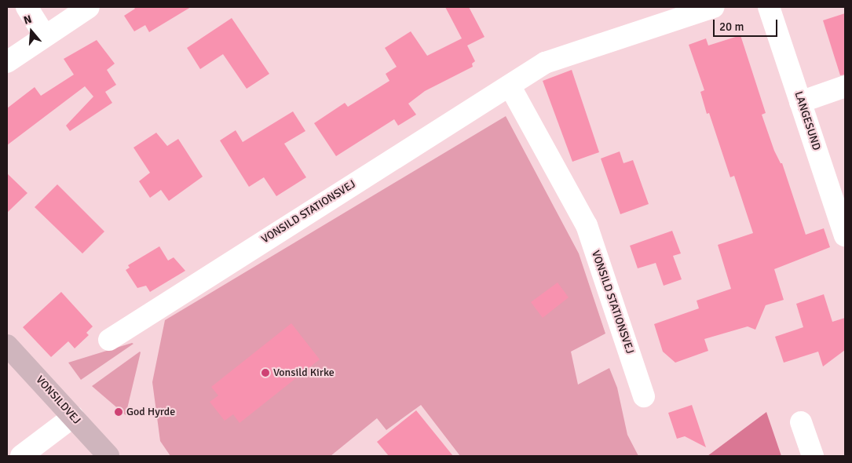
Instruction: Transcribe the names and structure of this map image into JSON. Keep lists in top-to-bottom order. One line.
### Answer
{"streets":{"main road":["VONSILDVEJ"],"street":["LANGESUND","VONSILD STATIONSVEJ"]},"places":["Vonsild Kirke","God Hyrde"],"scale_bar":"20 m","north":"top"}
